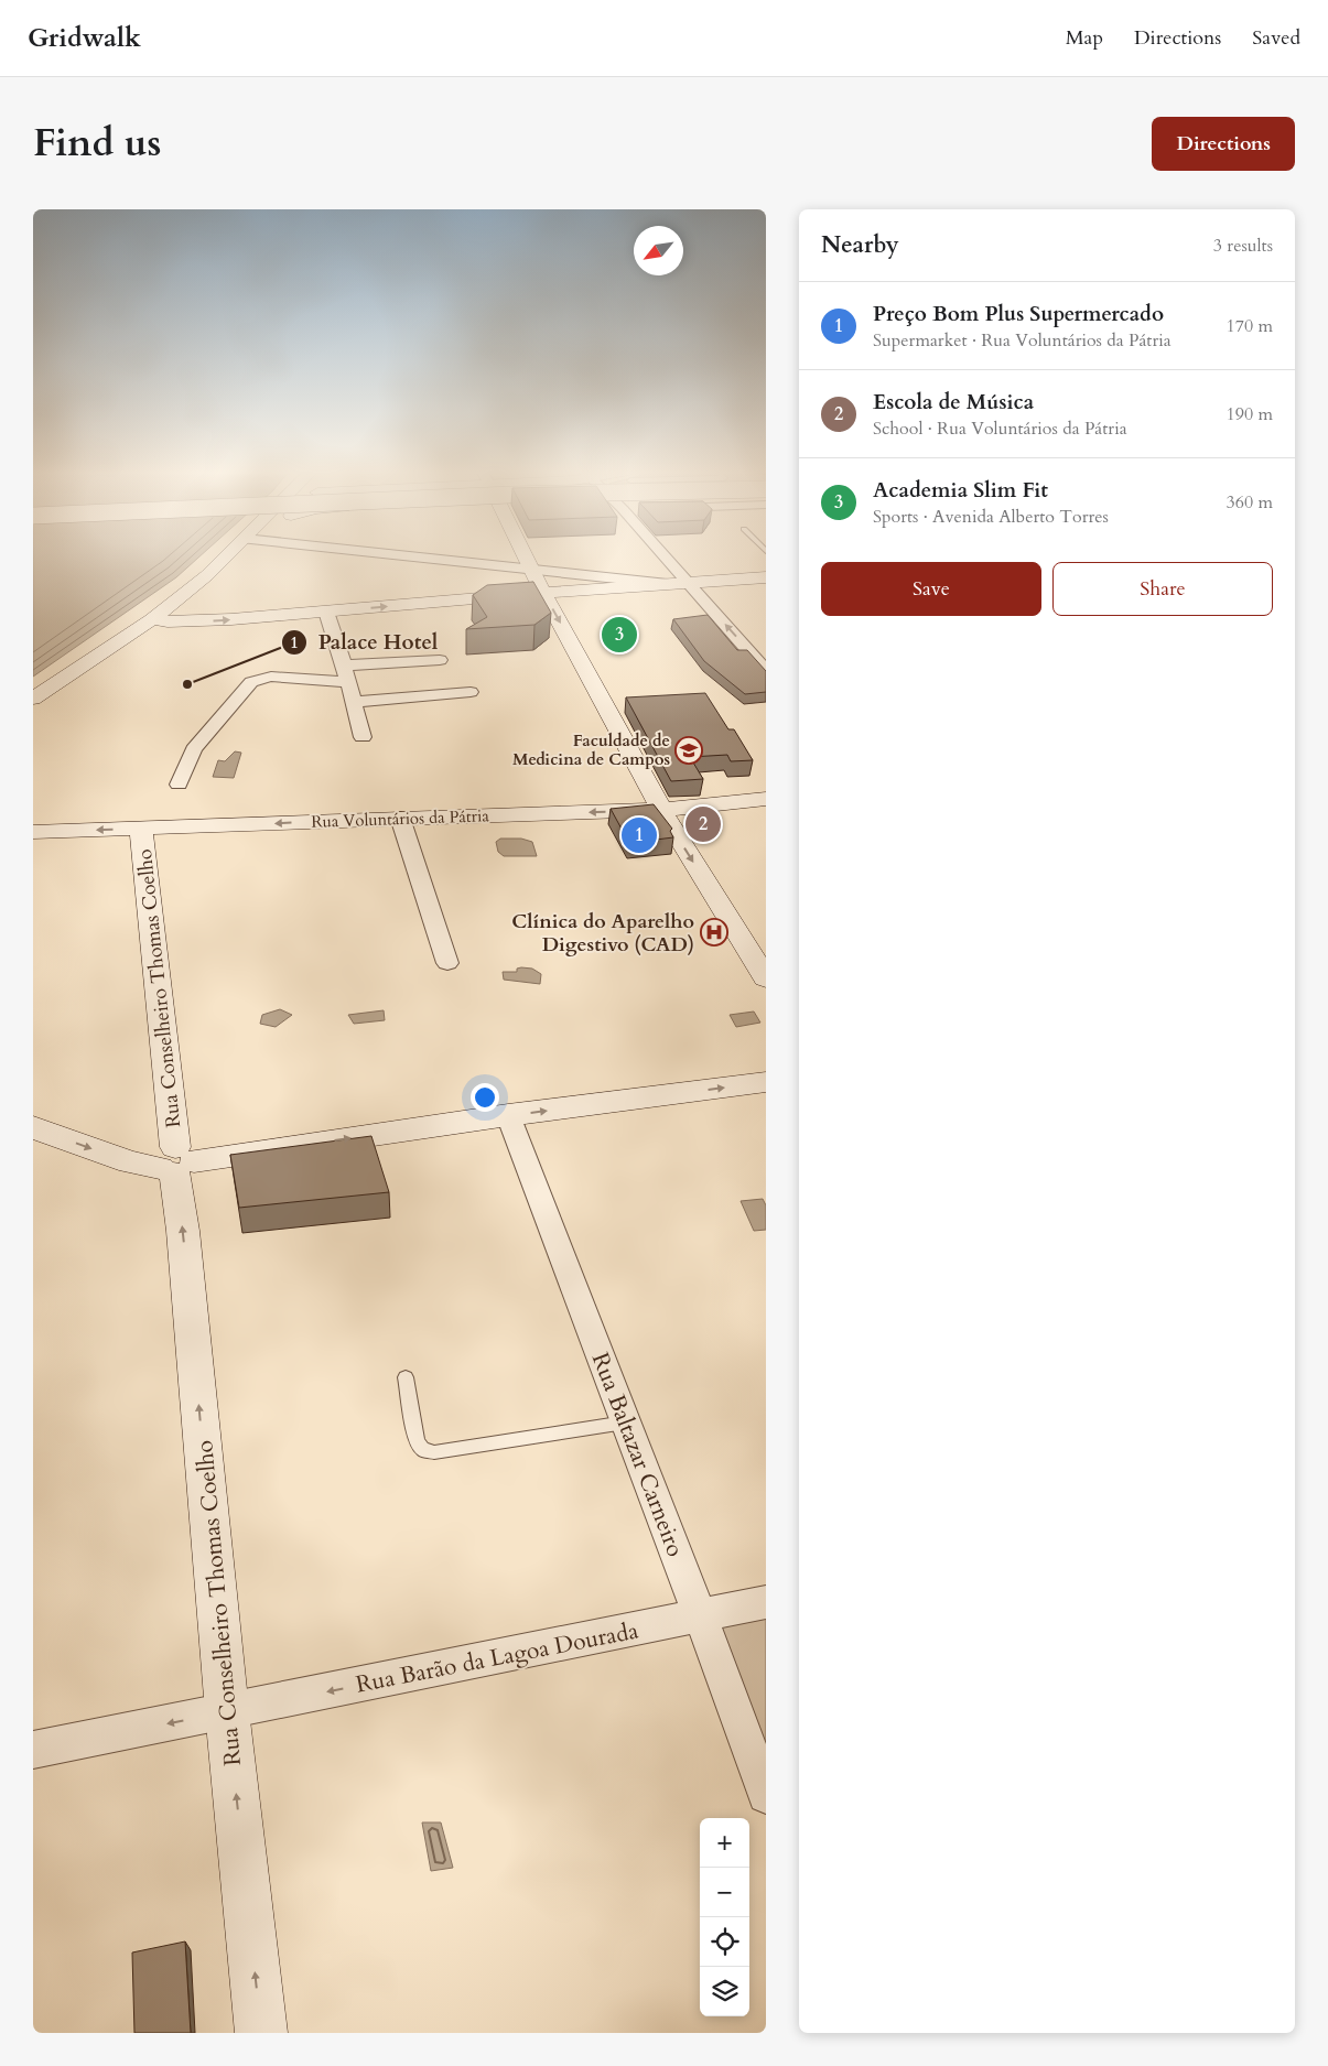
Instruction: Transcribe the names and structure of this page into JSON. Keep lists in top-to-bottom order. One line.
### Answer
{"streets":{"main road":["Rua Voluntários da Pátria","Rua Conselheiro Thomas Coelho"],"street":["Rua Baltazar Carneiro","Rua Barão da Lagoa Dourada"]},"crossings":[["Rua Voluntários da Pátria","Rua Conselheiro Thomas Coelho"],["Rua Conselheiro Thomas Coelho","Rua Barão da Lagoa Dourada"],["Rua Baltazar Carneiro","Rua Barão da Lagoa Dourada"]],"one_way":["Rua Conselheiro Thomas Coelho","Rua Barão da Lagoa Dourada"],"places":{"other":["Palace Hotel"],"school or university":["Faculdade de Medicina de Campos"],"hospital":["Clínica do Aparelho Digestivo (CAD)"]},"north":"bottom left","page":{"header":"Gridwalk","nav":["Map","Directions","Saved"],"title":"Find us","buttons":["Directions",["Save","Share"]],"heading":["Nearby","3 results"],"list":[{"mark":"1","name":"Preço Bom Plus Supermercado","note":"Supermarket · Rua Voluntários da Pátria","value":"170 m"},{"mark":"2","name":"Escola de Música","note":"School · Rua Voluntários da Pátria","value":"190 m"},{"mark":"3","name":"Academia Slim Fit","note":"Sports · Avenida Alberto Torres","value":"360 m"}],"pins":["3","2","1"],"map_buttons":["+","−"]}}
